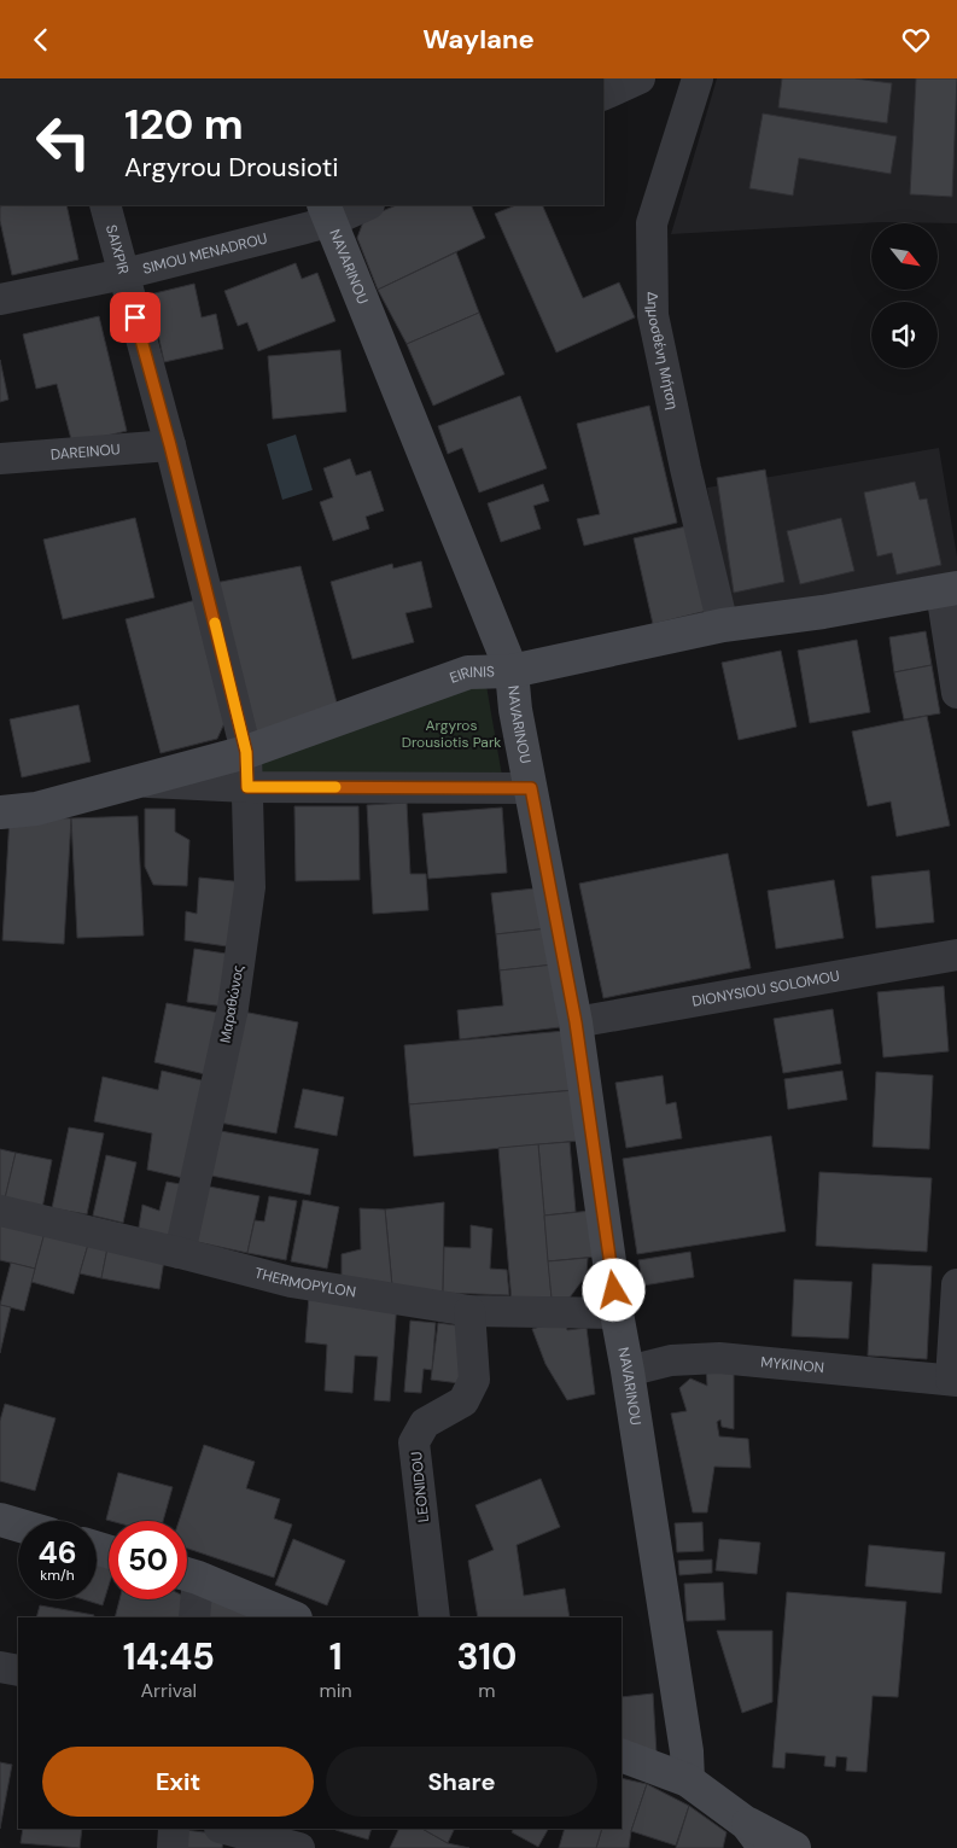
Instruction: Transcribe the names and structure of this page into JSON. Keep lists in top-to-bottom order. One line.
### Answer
{"streets":{"main road":["NAVARINOU","EIRINIS"],"street":["SAIXPIR","SIMOU MENADROU","Δημοσθένη Μήτση","DAREINOU","DIONYSIOU SOLOMOU","Μαραθώνος","THERMOPYLON","MYKINON","LEONIDOU"]},"crossings":[["SAIXPIR","SIMOU MENADROU"],["SAIXPIR","DAREINOU"],["SAIXPIR","EIRINIS"],["SAIXPIR","Μαραθώνος"],["SIMOU MENADROU","NAVARINOU"],["NAVARINOU","EIRINIS"],["NAVARINOU","DIONYSIOU SOLOMOU"],["NAVARINOU","THERMOPYLON"],["NAVARINOU","MYKINON"],["Δημοσθένη Μήτση","EIRINIS"],["EIRINIS","Μαραθώνος"],["Μαραθώνος","THERMOPYLON"],["THERMOPYLON","LEONIDOU"]],"parks":["Argyros Drousiotis Park"],"north":"bottom right","page":{"header":"Waylane","turn":["120 m","Argyrou Drousioti"],"speed":"46 km/h","limit":"50","eta":["14:45","Arrival","1","min","310","m"],"buttons":["Exit","Share"]}}
